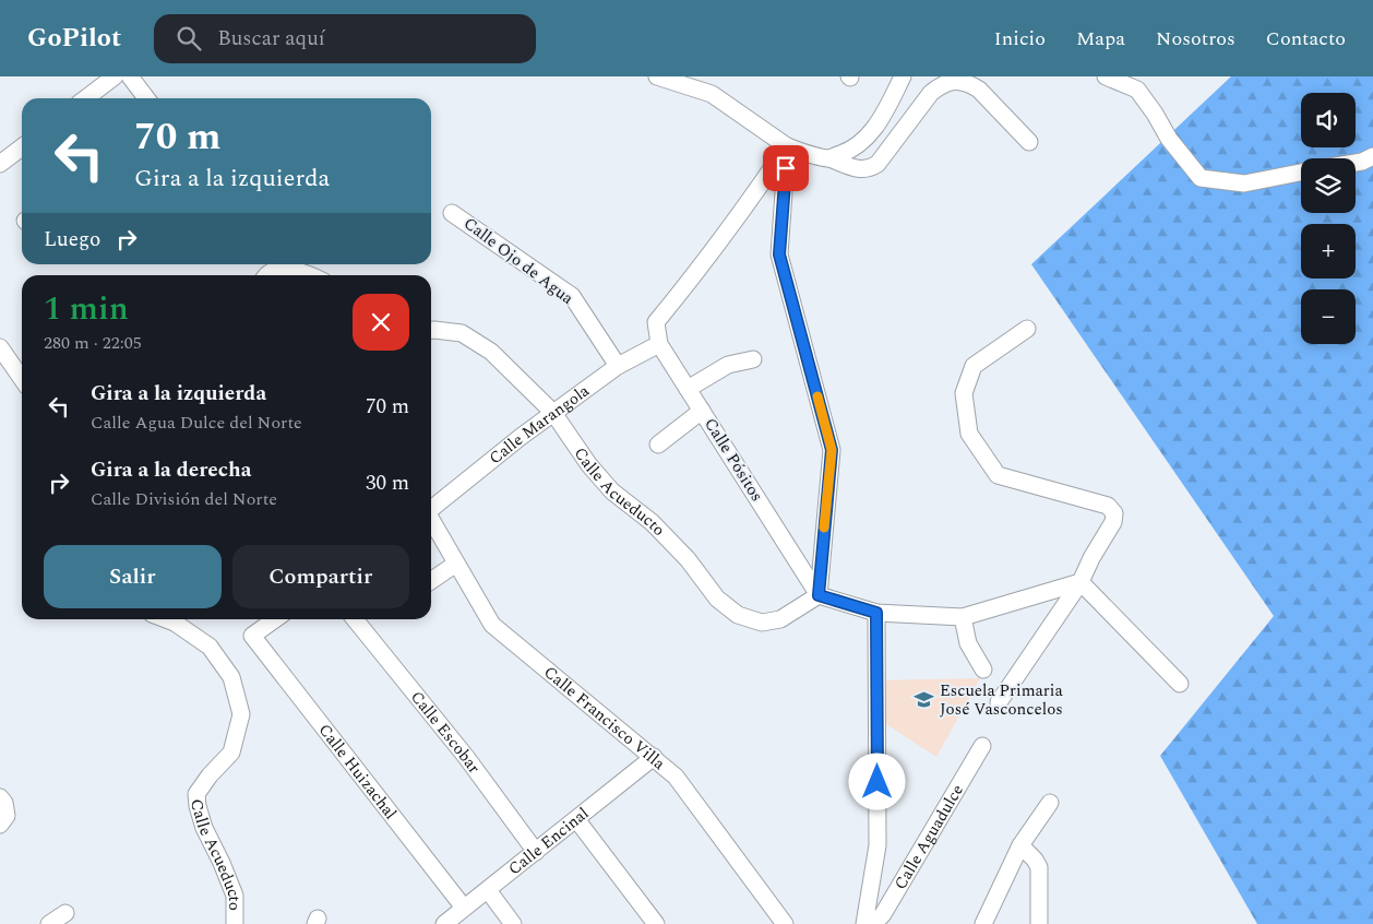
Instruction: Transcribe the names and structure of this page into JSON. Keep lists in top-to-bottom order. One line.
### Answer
{"streets":{"street":["Calle Ojo de Agua","Calle Marangola","Calle Pósitos","Calle Acueducto","Calle Francisco Villa","Calle Escobar","Calle Huizachal","Calle Aguadulce","Calle Encinal"]},"crossings":[["Calle Ojo de Agua","Calle Marangola"],["Calle Marangola","Calle Pósitos"],["Calle Marangola","Calle Acueducto"],["Calle Pósitos","Calle Acueducto"],["Calle Francisco Villa","Calle Encinal"],["Calle Escobar","Calle Encinal"],["Calle Huizachal","Calle Encinal"]],"places":{"school or university":["Escuela Primaria José Vasconcelos"]},"page":{"header":"GoPilot","search":"Buscar aquí","nav":["Inicio","Mapa","Nosotros","Contacto"],"map_buttons":["+","−"],"turn":["70 m","Gira a la izquierda"],"then":"Luego","heading":["1 min","280 m · 22:05"],"list":[{"name":"Gira a la izquierda","note":"Calle Agua Dulce del Norte","value":"70 m"},{"name":"Gira a la derecha","note":"Calle División del Norte","value":"30 m"}],"buttons":["Salir","Compartir"]}}
